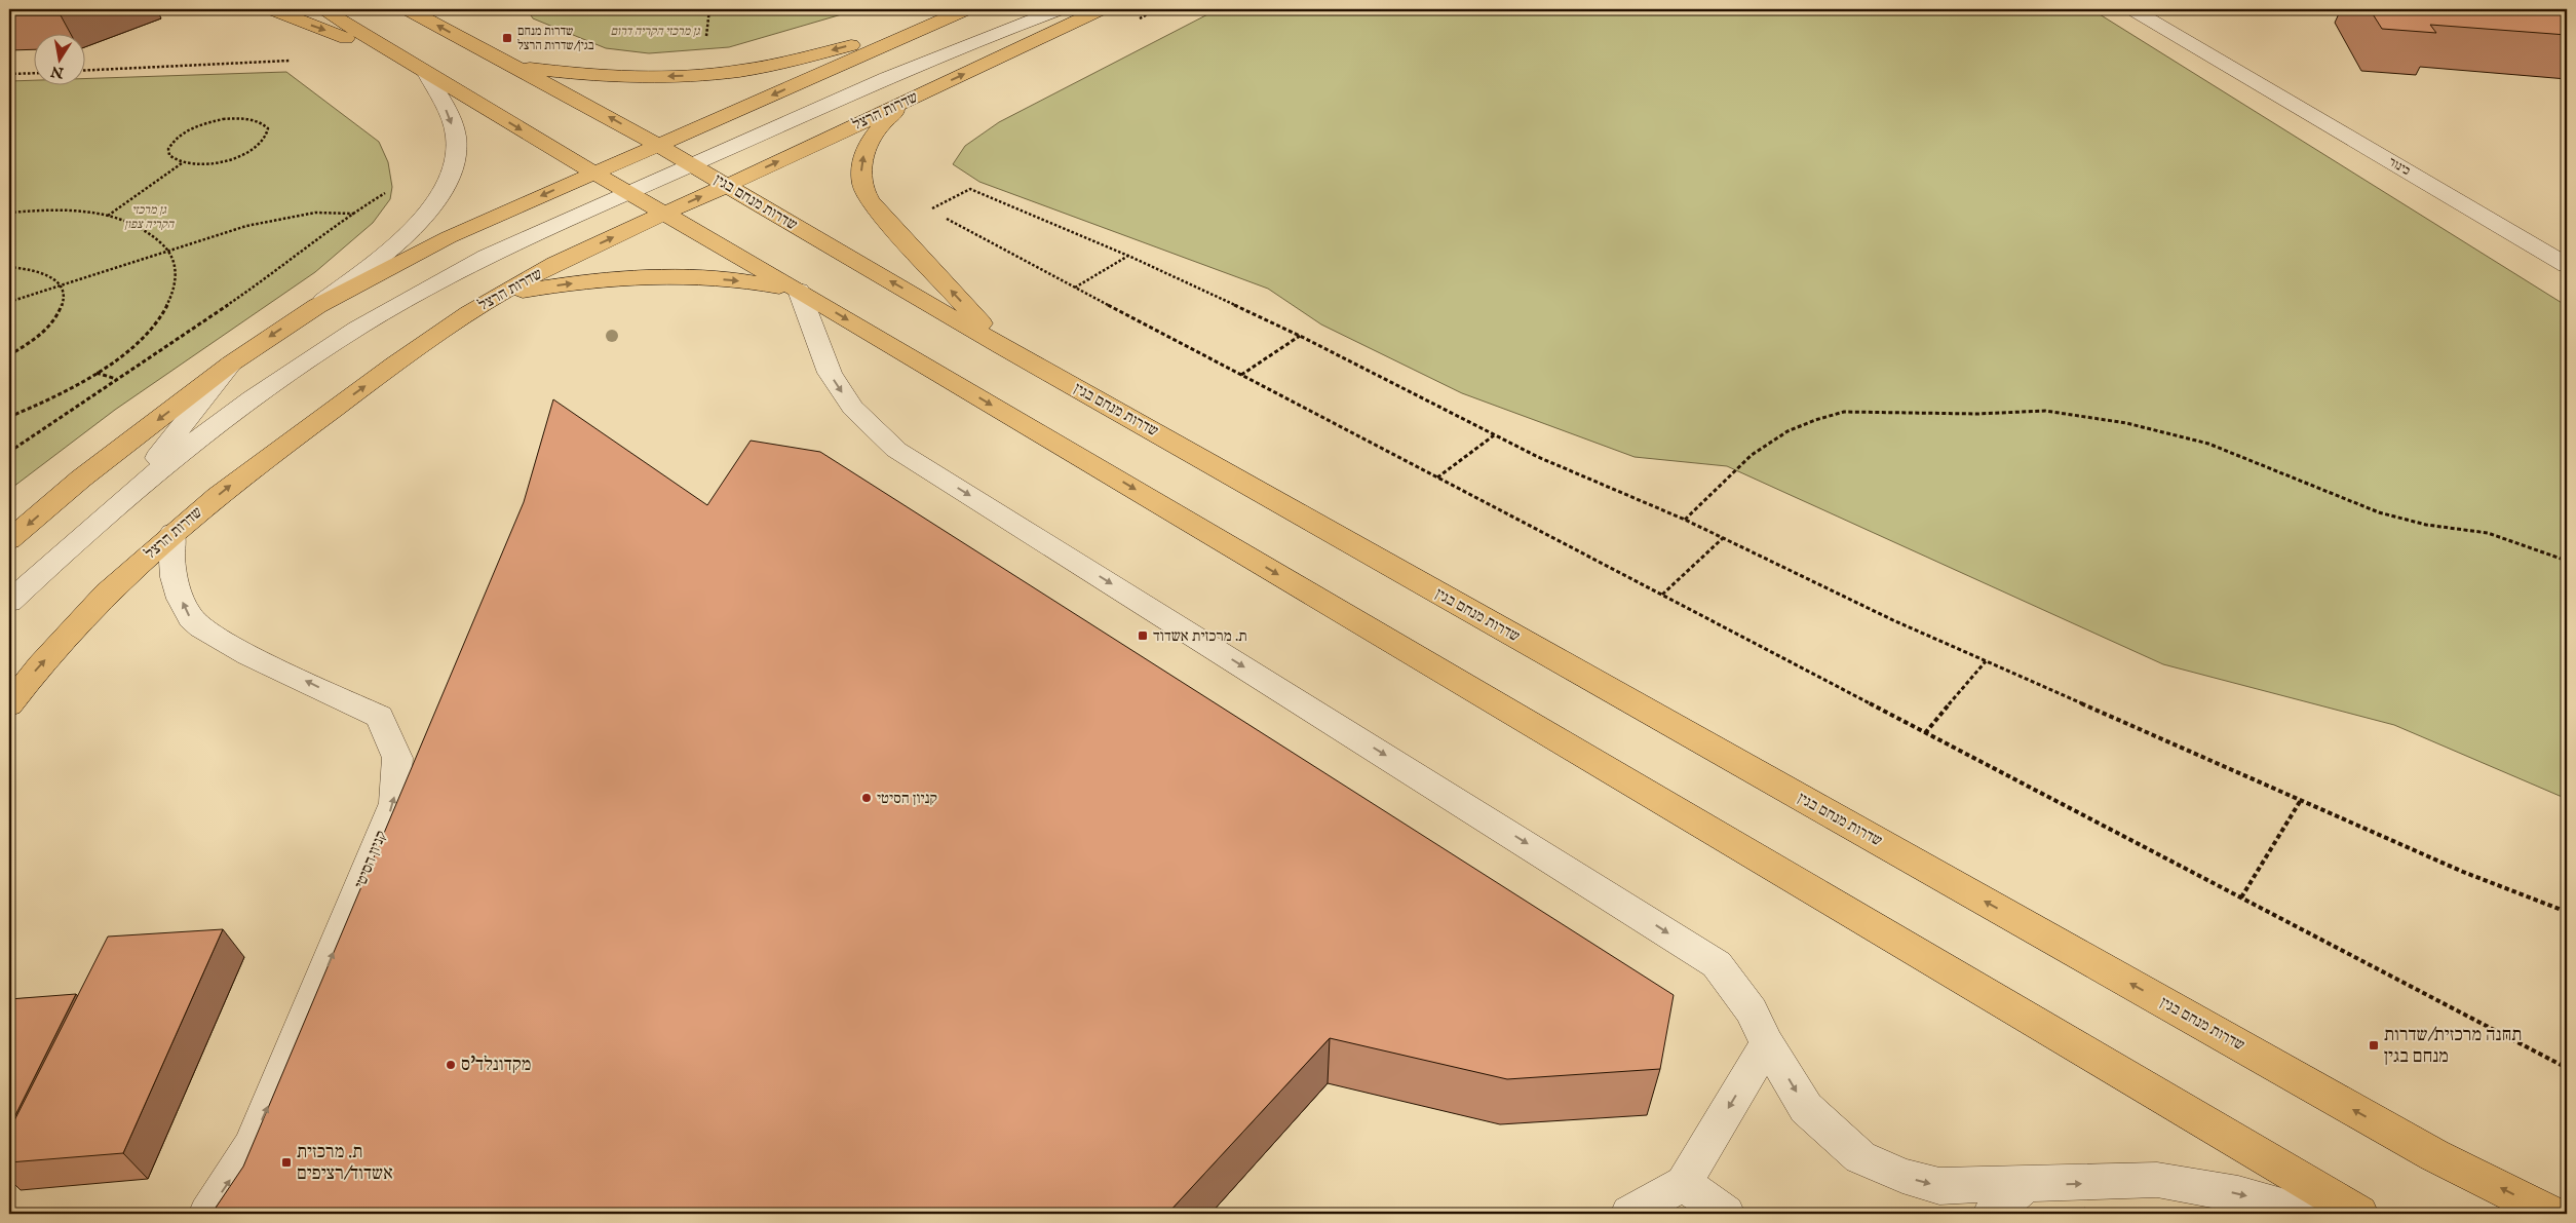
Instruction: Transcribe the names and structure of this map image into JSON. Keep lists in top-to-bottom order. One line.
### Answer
{"streets":{"main road":["שדרות הרצל","שדרות מנחם בגין"],"street":["כינור","קניון הסיטי"]},"crossings":[["שדרות הרצל","שדרות מנחם בגין"],["שדרות הרצל","קניון הסיטי"]],"one_way":["קניון הסיטי"],"parks":["גן מרכזי הקריה דרום","גן מרכזי הקריה צפון"],"places":{"transit":["שדרות מנחם בגין/שדרות הרצל","ת. מרכזית אשדוד","תחנה מרכזית/שדרות מנחם בגין","ת. מרכזית אשדוד/רציפים"],"other":["קניון הסיטי","מקדונלד'ס"]},"north":"bottom"}
